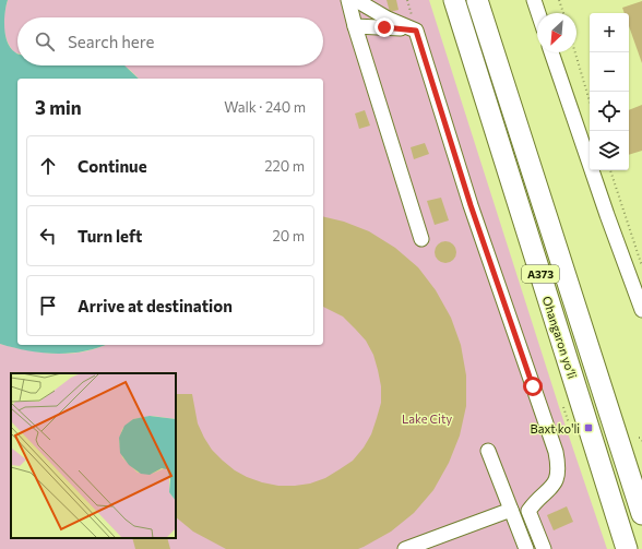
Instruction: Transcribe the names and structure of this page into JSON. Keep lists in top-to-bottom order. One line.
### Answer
{"streets":{"highway":["A373","Ohangaron yoʻli"]},"parks":["Lake City"],"places":{"transit":["Baxt ko'li"]},"north":"bottom left","page":{"map_buttons":["+","−"],"search":"Search here","heading":["3 min","Walk · 240 m"],"list":[["Continue","220 m"],["Turn left","20 m"],"Arrive at destination"]}}
